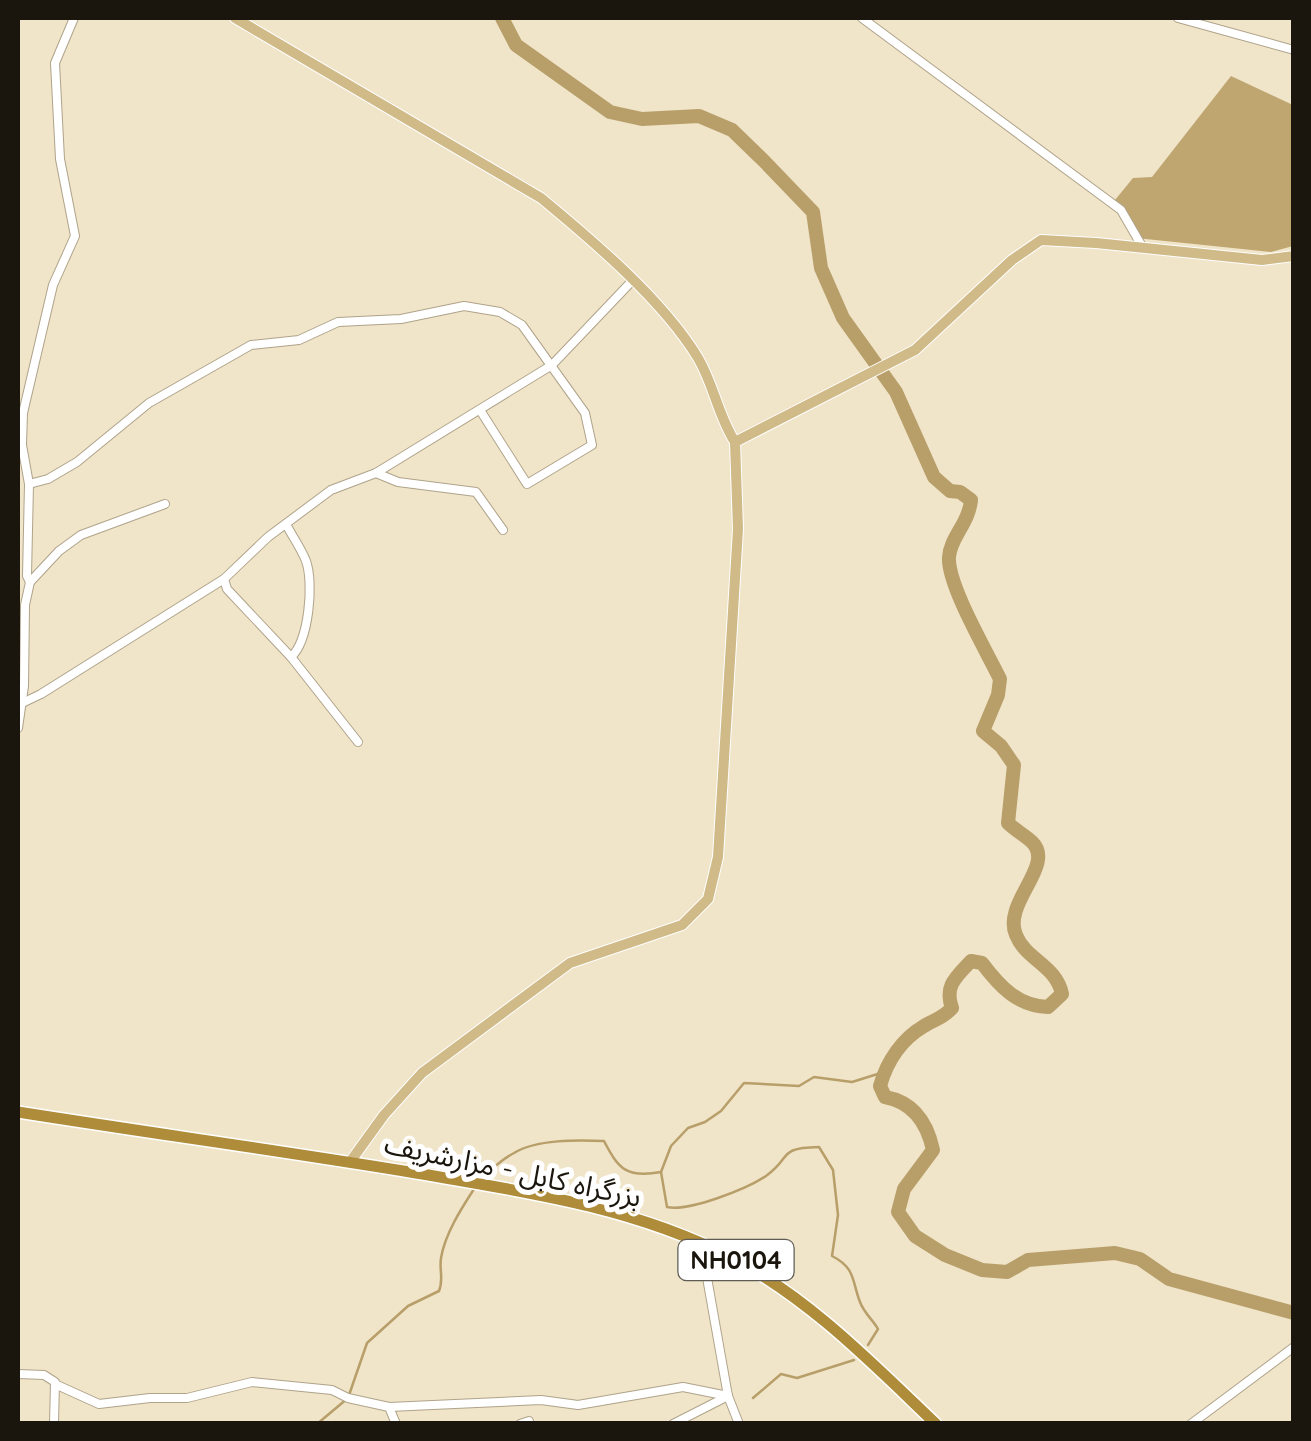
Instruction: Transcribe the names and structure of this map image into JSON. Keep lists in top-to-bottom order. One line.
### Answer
{"streets":{"highway":["بزرگراه کابل - مزارشریف","NH0104"]}}
